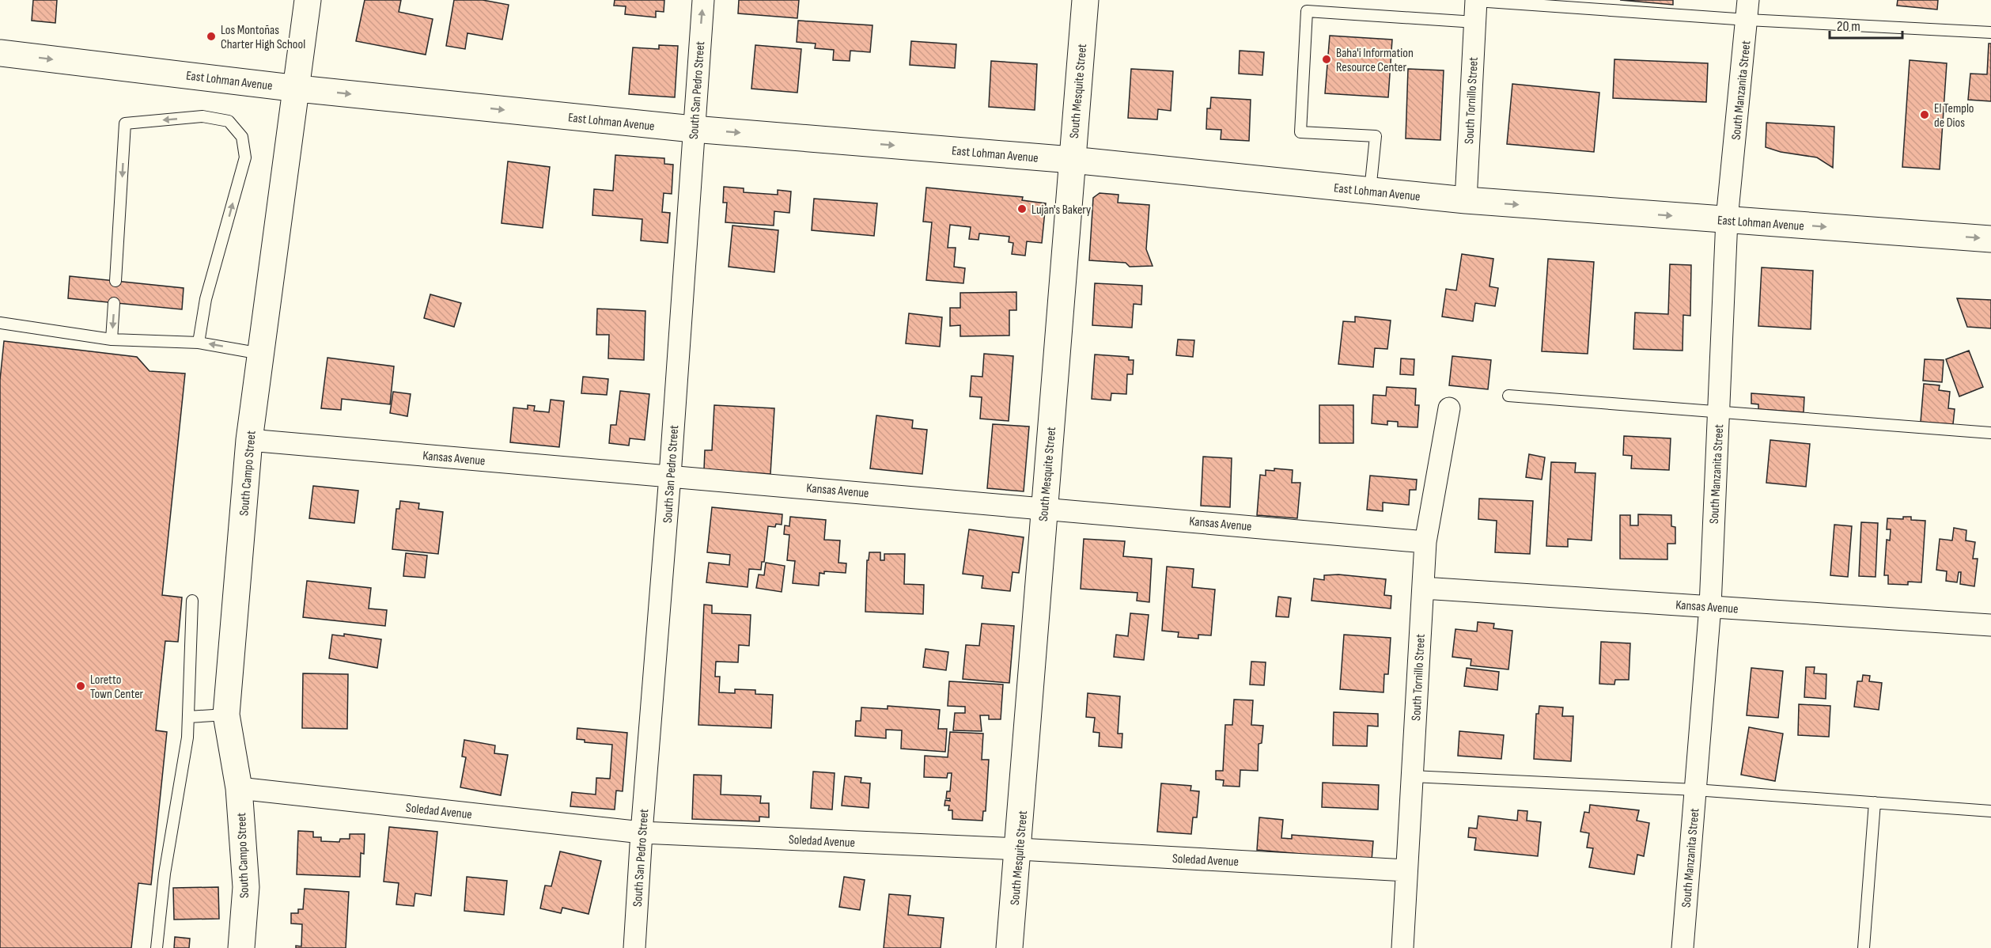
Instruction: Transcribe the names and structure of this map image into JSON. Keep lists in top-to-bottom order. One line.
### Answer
{"streets":{"main road":["East Lohman Avenue","South Mesquite Street","South Campo Street"],"street":["South San Pedro Street","South Manzanita Street","South Tornillo Street","Kansas Avenue","Soledad Avenue"]},"crossings":[["East Lohman Avenue","South San Pedro Street"],["East Lohman Avenue","South Manzanita Street"],["East Lohman Avenue","South Mesquite Street"],["East Lohman Avenue","South Tornillo Street"],["East Lohman Avenue","South Campo Street"],["South San Pedro Street","Kansas Avenue"],["South San Pedro Street","Soledad Avenue"],["South Manzanita Street","Kansas Avenue"],["South Mesquite Street","Kansas Avenue"],["South Mesquite Street","Soledad Avenue"],["South Tornillo Street","Kansas Avenue"],["South Tornillo Street","Soledad Avenue"],["Kansas Avenue","South Campo Street"],["South Campo Street","Soledad Avenue"]],"one_way":["East Lohman Avenue"],"places":["Los Montoñas Charter High School","Baha'i Information Resource Center","El Templo de Dios","Lujan's Bakery","Loretto Town Center"],"scale_bar":"20 m"}
